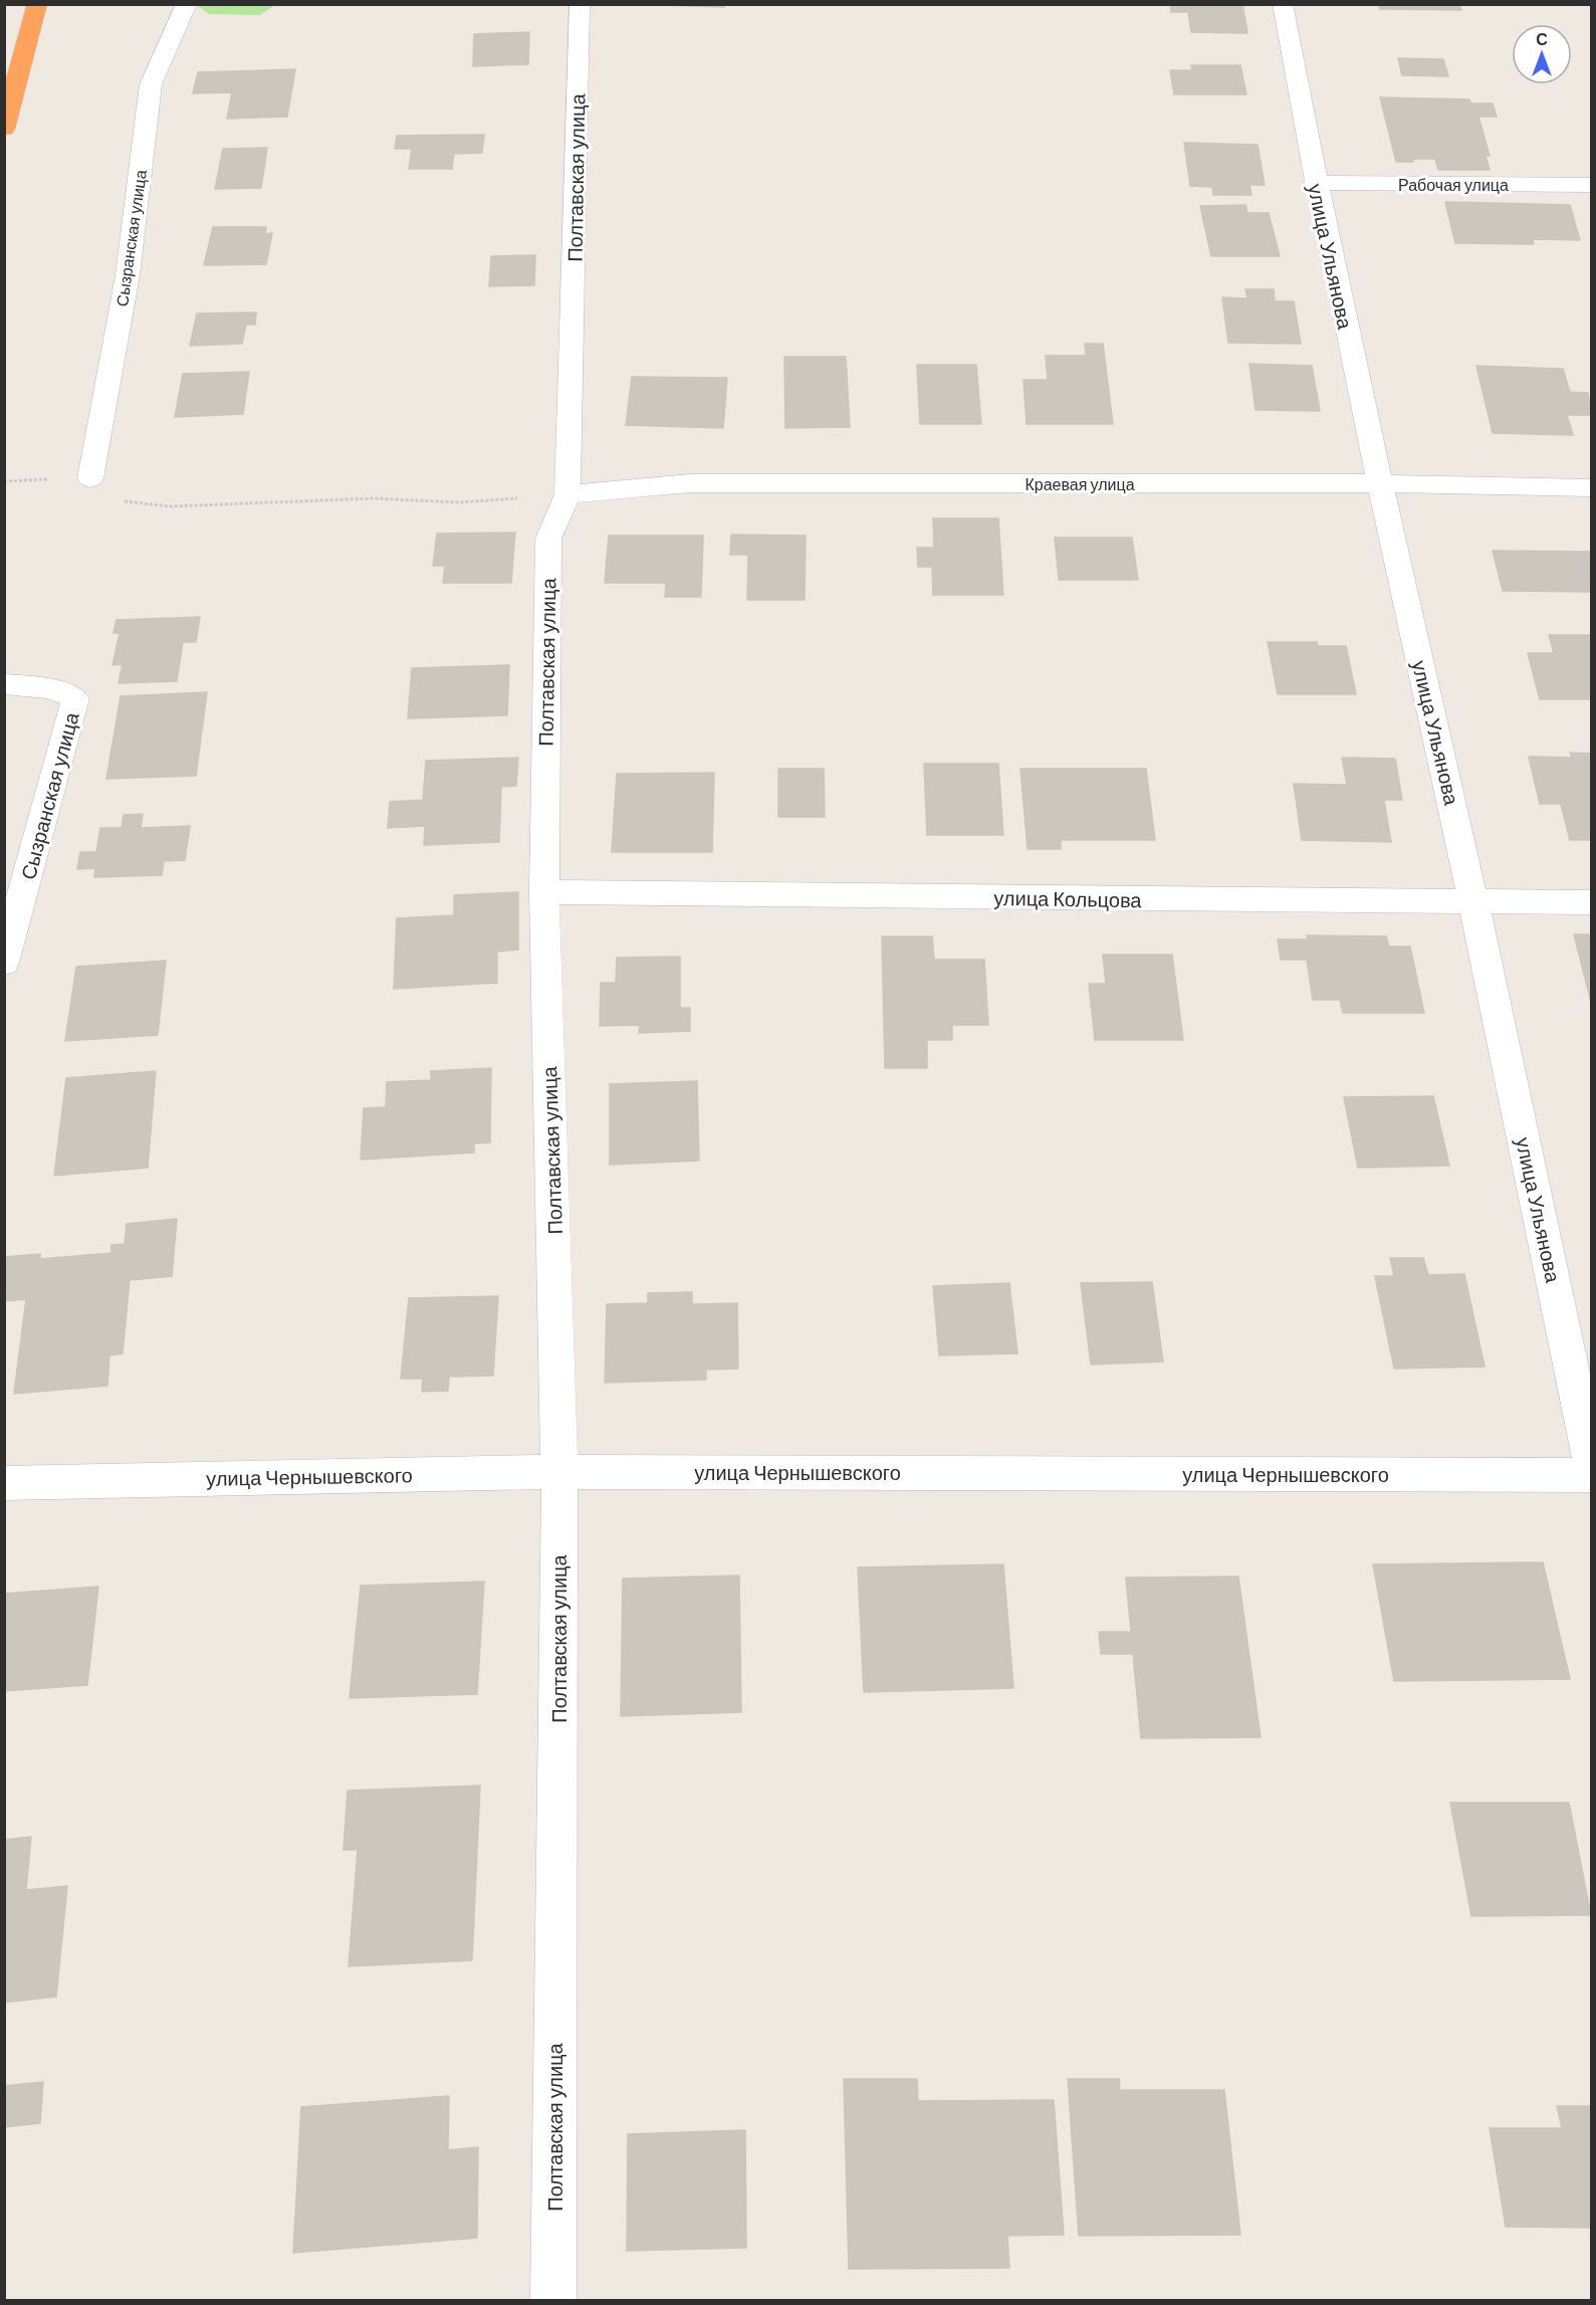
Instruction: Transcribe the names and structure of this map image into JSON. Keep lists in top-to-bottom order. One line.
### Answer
{"streets":{"street":["Полтавская улица","Рабочая улица","Сызранская улица","улица Ульянова","Краевая улица","улица Кольцова","улица Чернышевского"]},"crossings":[["Полтавская улица","Краевая улица"],["Полтавская улица","улица Кольцова"],["Полтавская улица","улица Чернышевского"],["Рабочая улица","улица Ульянова"],["улица Ульянова","Краевая улица"],["улица Ульянова","улица Кольцова"]],"north":"top"}
